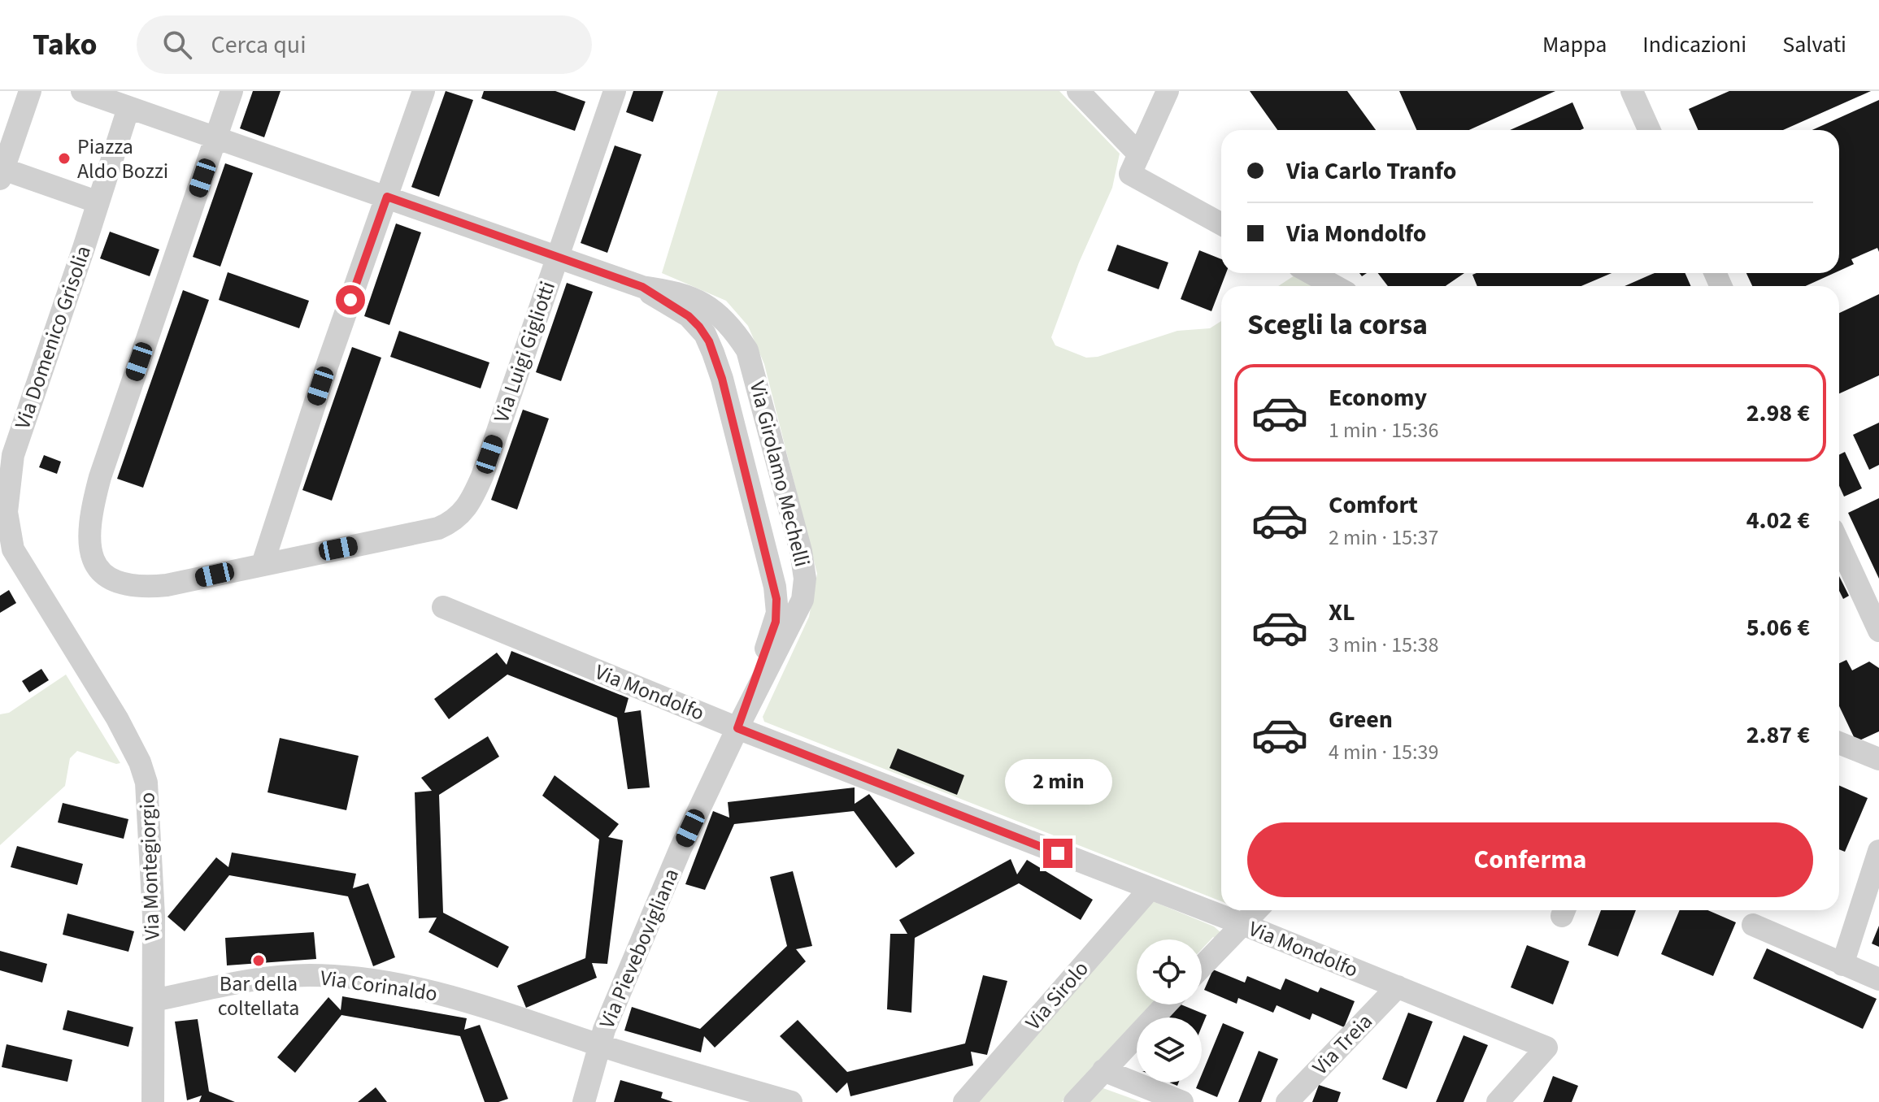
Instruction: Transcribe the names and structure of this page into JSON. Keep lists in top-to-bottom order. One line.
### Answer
{"streets":{"street":["Via Domenico Grisolia","Via Luigi Gigliotti","Via Girolamo Mechelli","Via Mondolfo","Via Montegiorgio","Via Pievebovigliana","Via Corinaldo","Via Sirolo","Via Treia"]},"crossings":[["Via Domenico Grisolia","Via Montegiorgio"],["Via Luigi Gigliotti","Via Girolamo Mechelli"],["Via Girolamo Mechelli","Via Mondolfo"],["Via Girolamo Mechelli","Via Pievebovigliana"],["Via Mondolfo","Via Pievebovigliana"],["Via Mondolfo","Via Sirolo"],["Via Mondolfo","Via Treia"],["Via Montegiorgio","Via Corinaldo"],["Via Pievebovigliana","Via Corinaldo"]],"places":["Piazza Aldo Bozzi","Bar della coltellata"],"page":{"header":"Tako","search":"Cerca qui","nav":["Mappa","Indicazioni","Salvati"],"banner":["Via Carlo Tranfo","Via Mondolfo"],"heading":"Scegli la corsa","list":[{"name":"Economy","note":"1 min · 15:36","value":"2.98 €"},{"name":"Comfort","note":"2 min · 15:37","value":"4.02 €"},{"name":"XL","note":"3 min · 15:38","value":"5.06 €"},{"name":"Green","note":"4 min · 15:39","value":"2.87 €"}],"bubble":"2 min","buttons":"Conferma"}}
